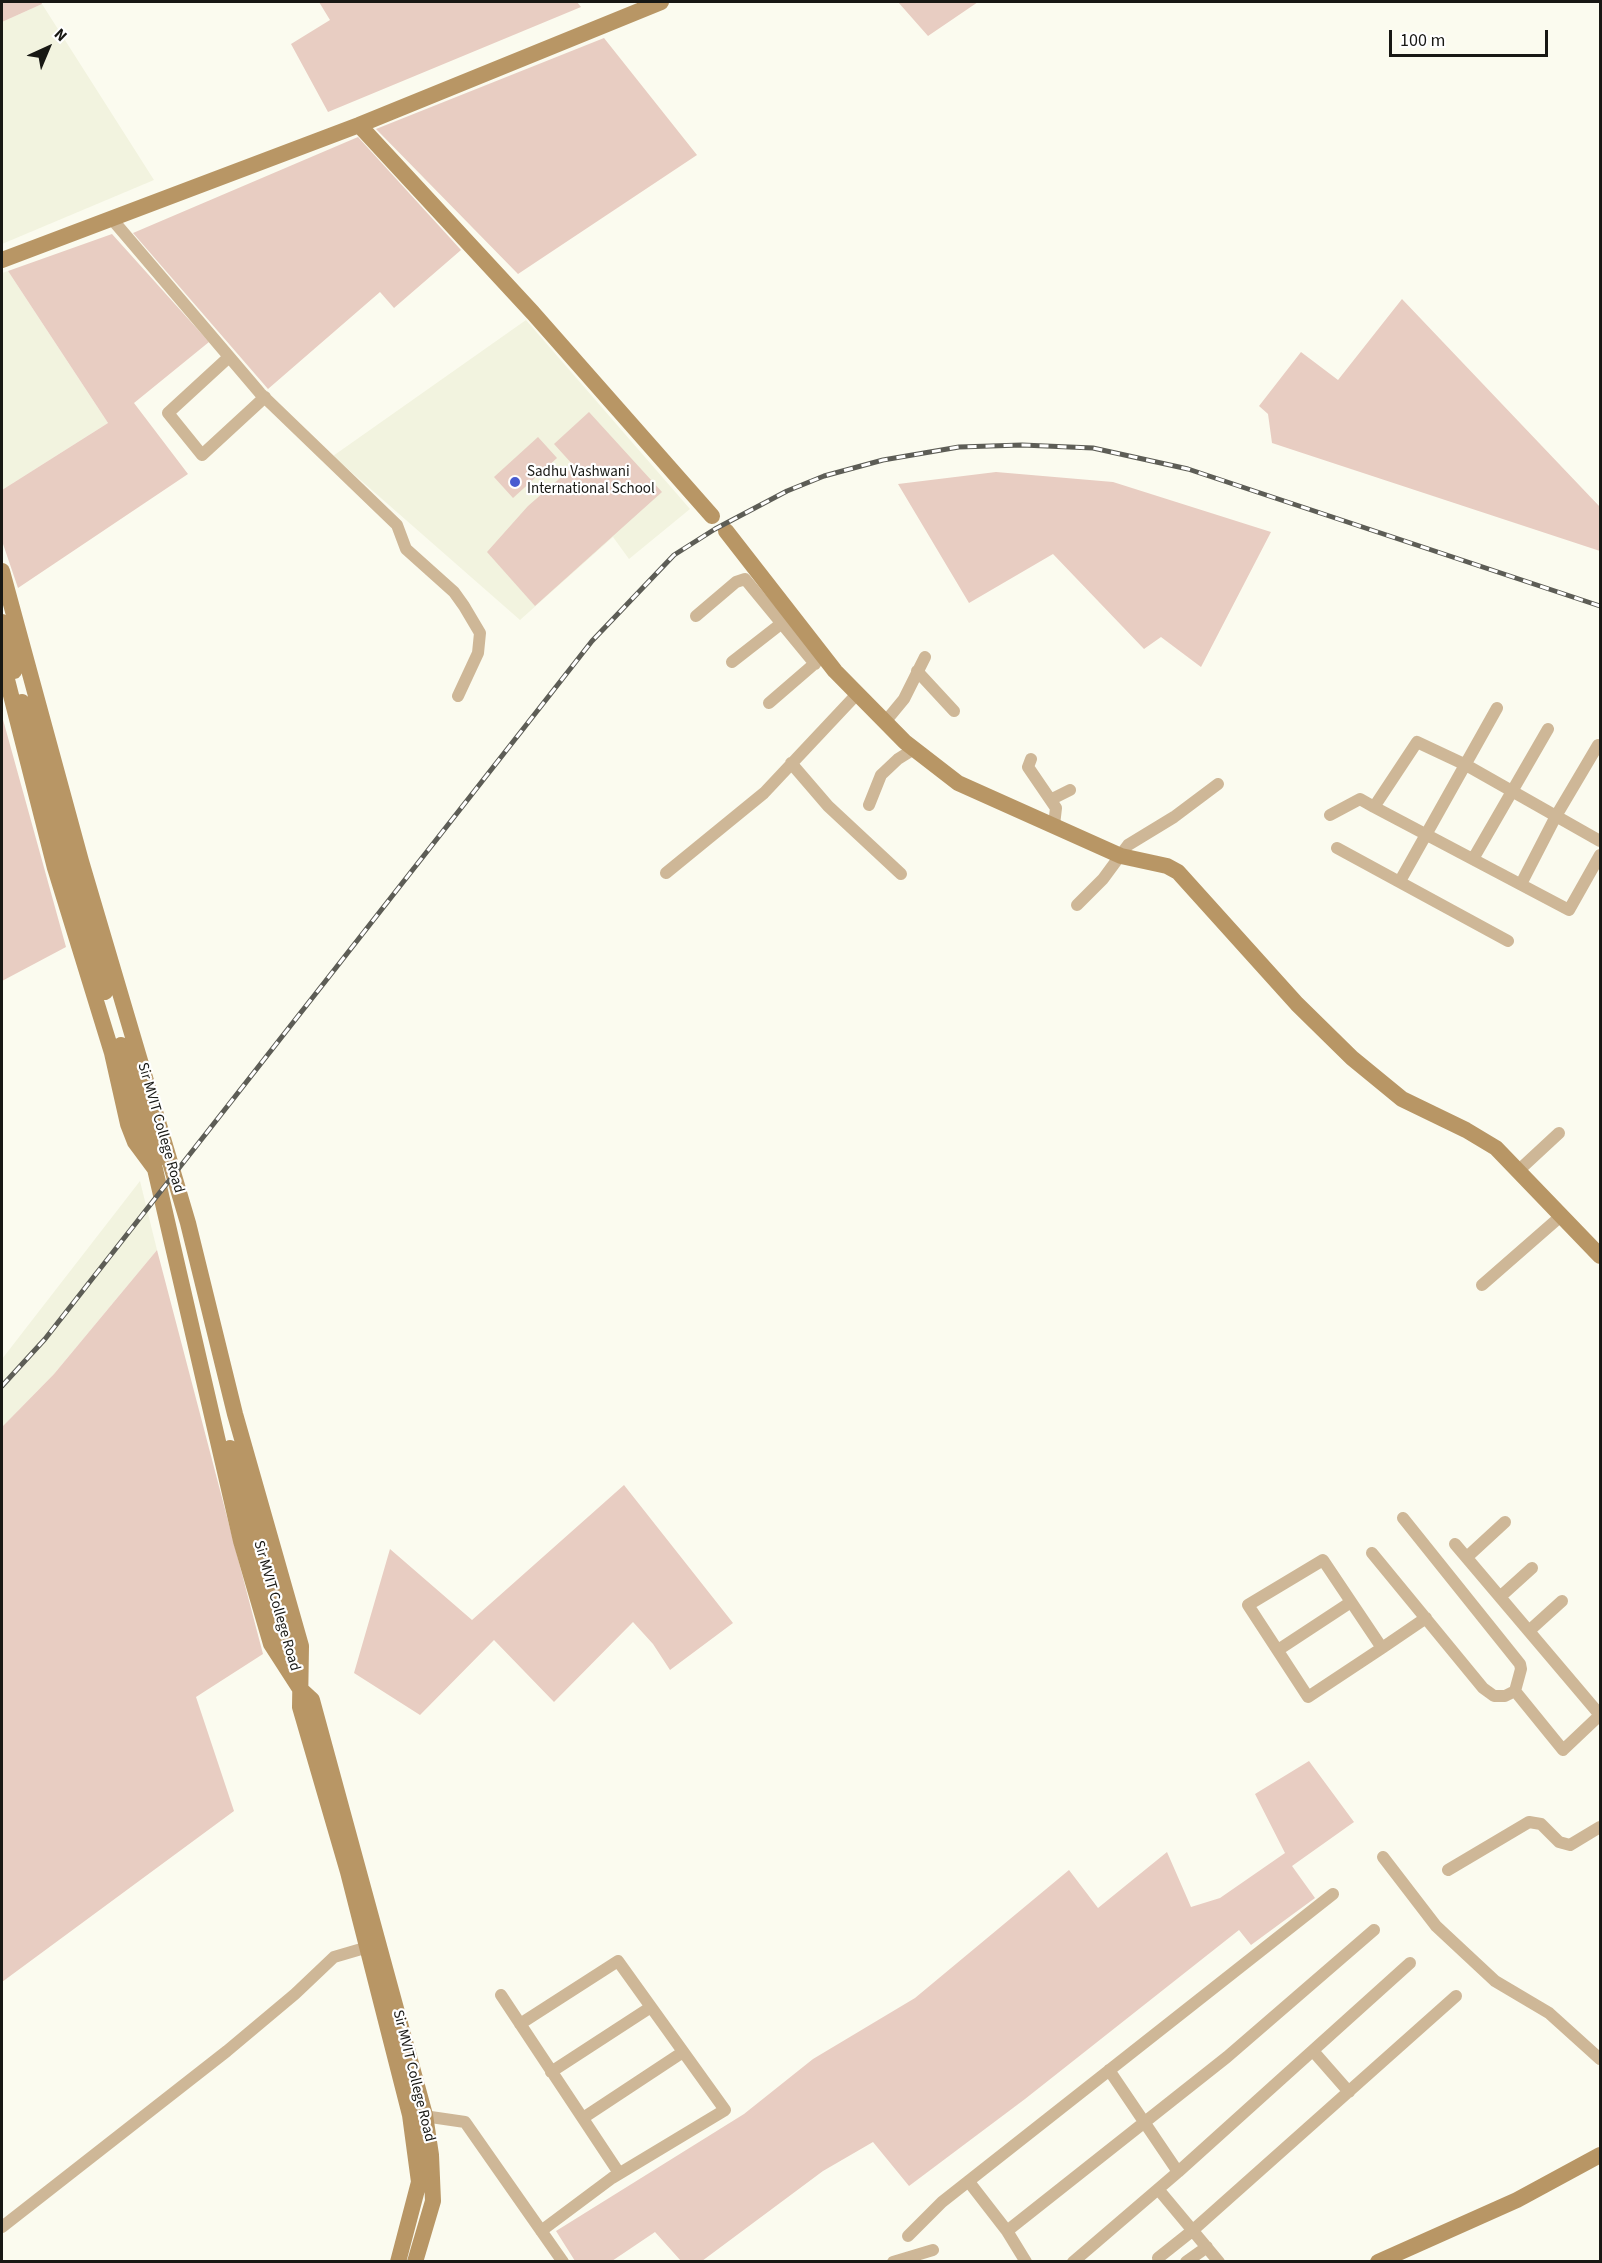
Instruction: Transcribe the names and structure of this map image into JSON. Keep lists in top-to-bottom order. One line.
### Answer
{"streets":{"main road":["Sir MVIT College Road"]},"places":["Sadhu Vashwani International School"],"scale_bar":"100 m","north":"top right"}
